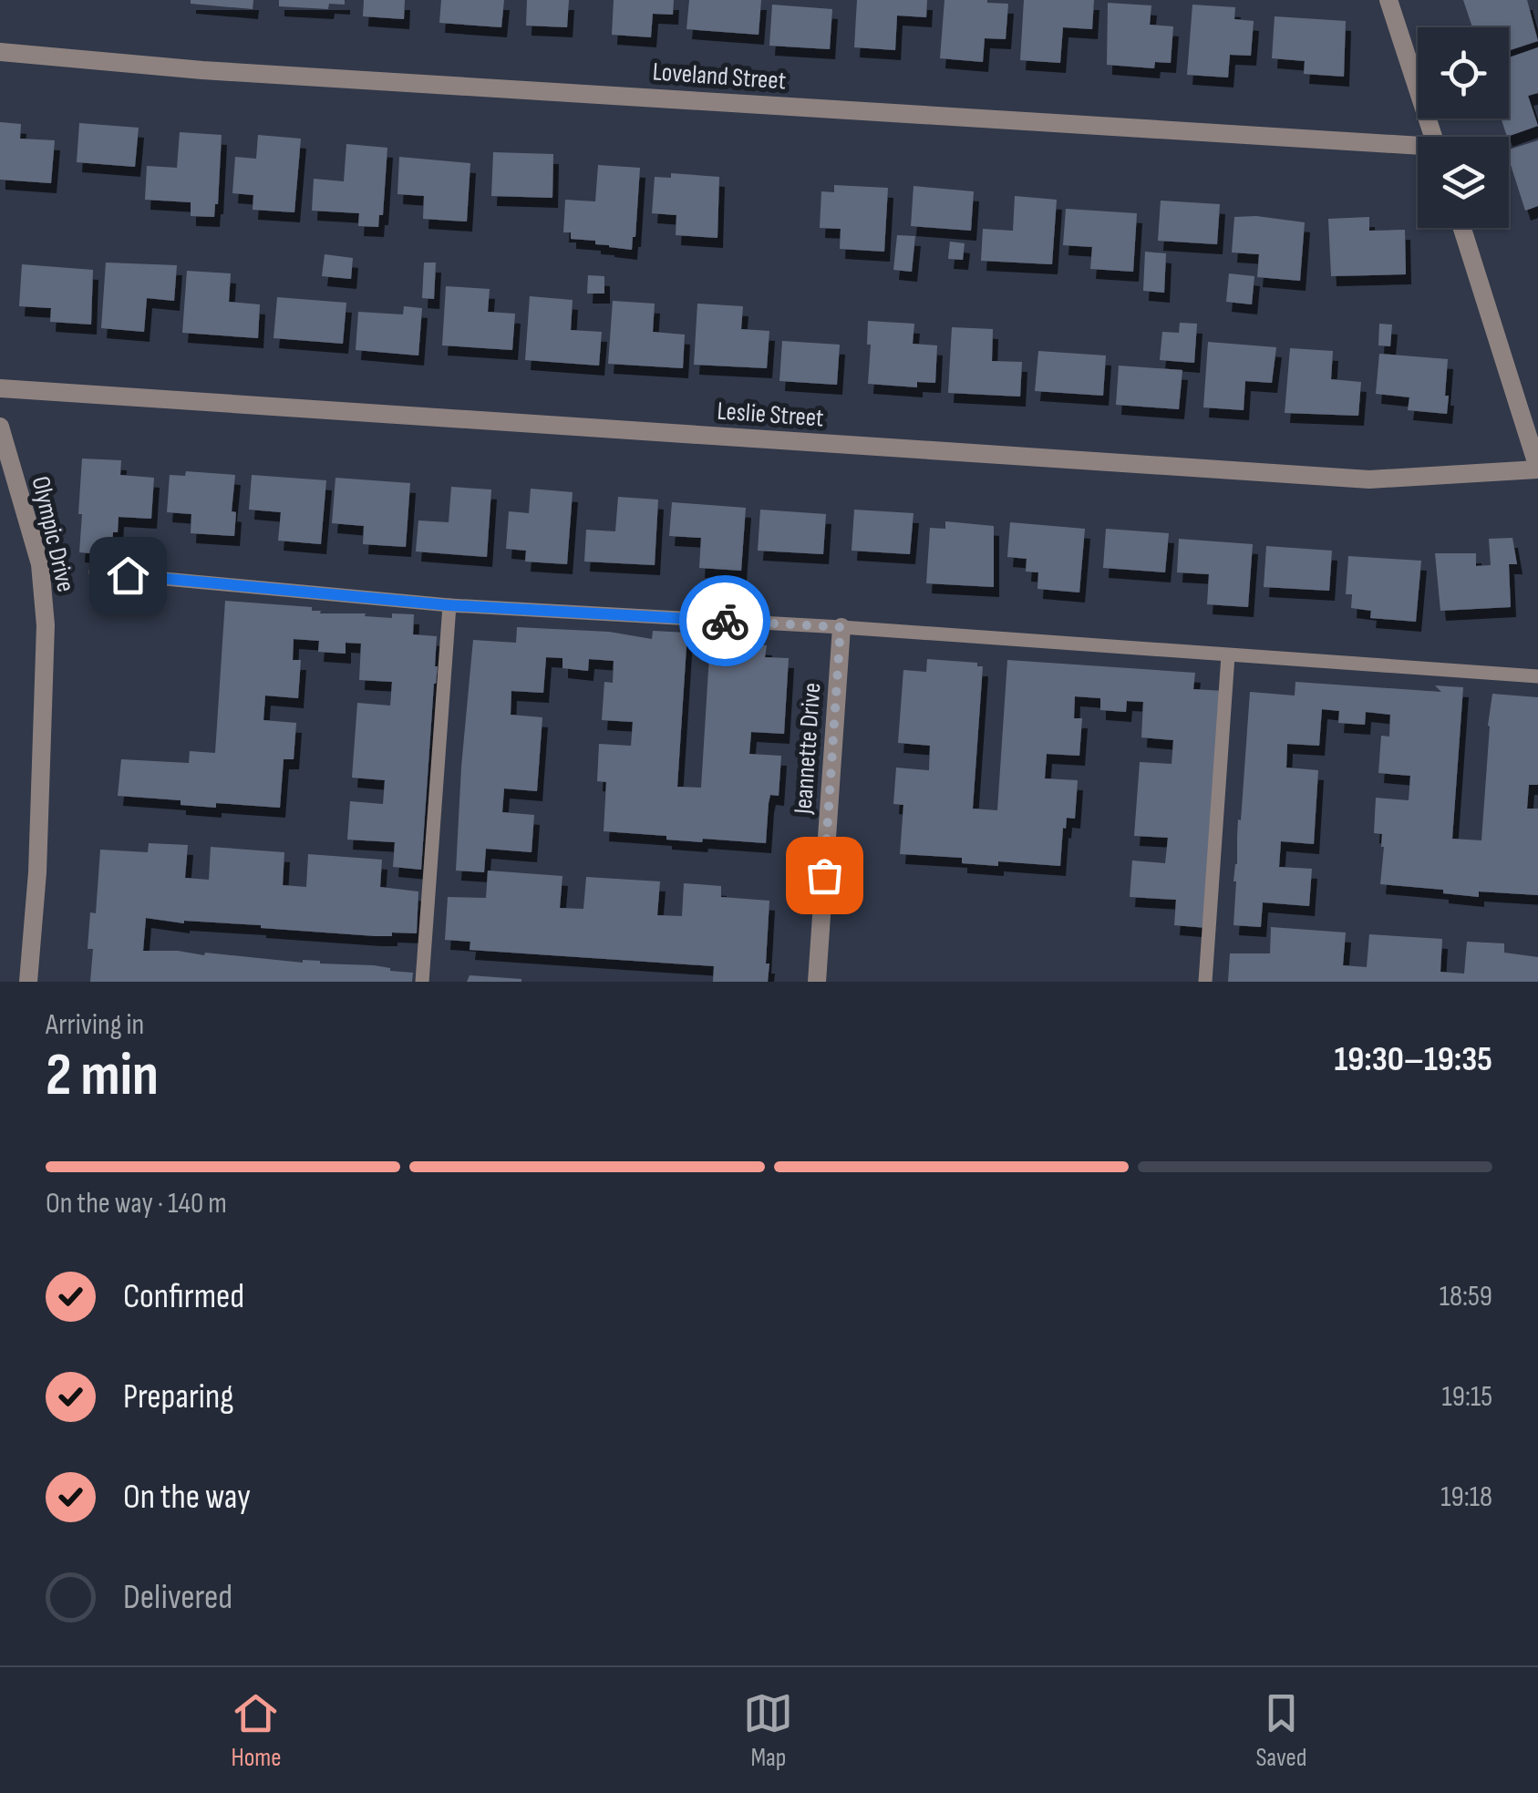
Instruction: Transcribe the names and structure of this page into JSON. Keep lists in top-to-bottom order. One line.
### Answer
{"streets":{"street":["Loveland Street","Leslie Street","Olympic Drive","Jeannette Drive"]},"page":{"heading":["2 min","Arriving in","19:30–19:35"],"bar":"On the way · 140 m","list":[["Confirmed","18:59"],["Preparing","19:15"],["On the way","19:18"],"Delivered"],"tabs":["Home","Map","Saved"]}}
